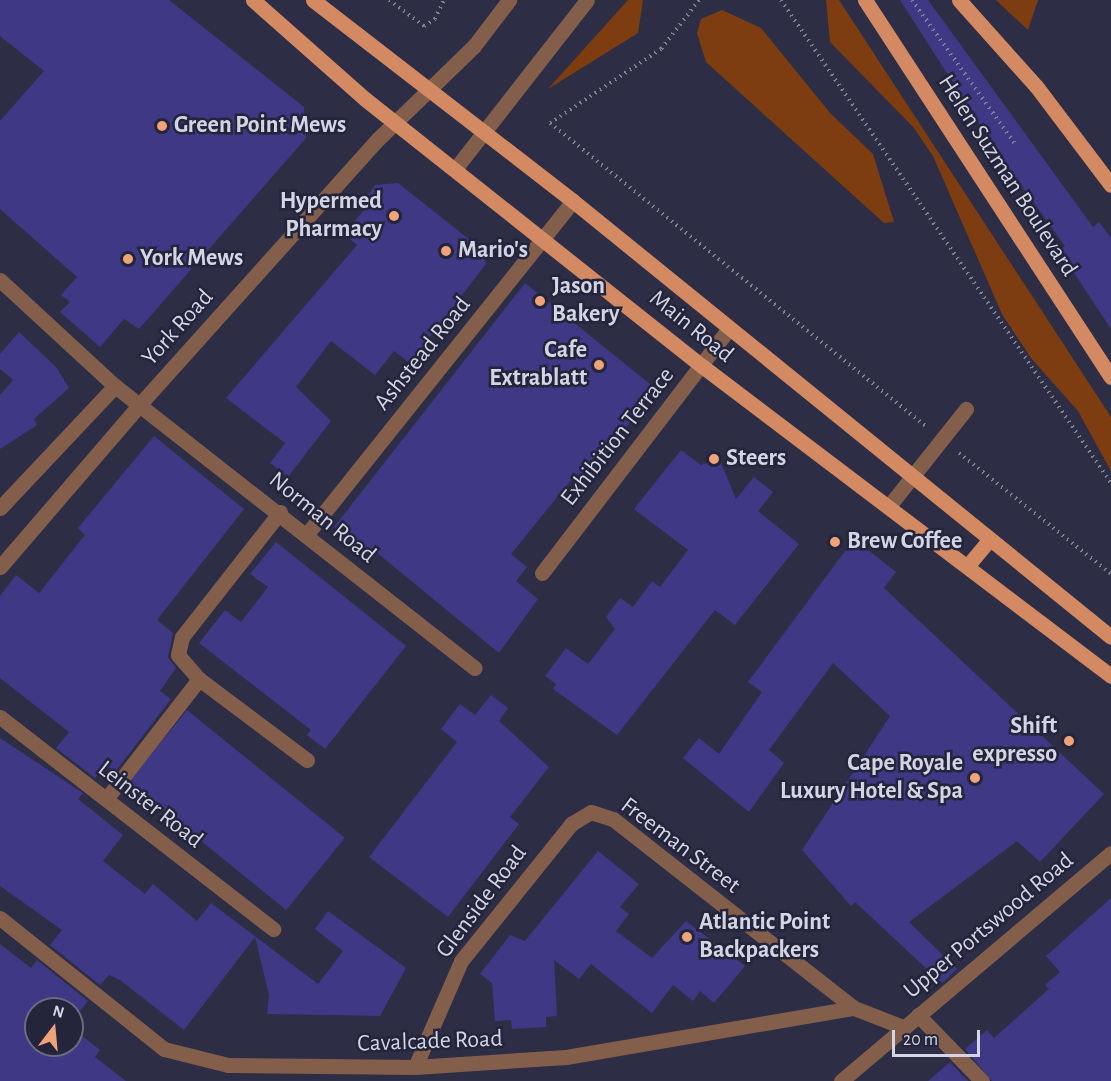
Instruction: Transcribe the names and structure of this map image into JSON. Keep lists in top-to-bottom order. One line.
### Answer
{"streets":{"main road":["Helen Suzman Boulevard","Main Road"],"street":["York Road","Ashstead Road","Exhibition Terrace","Norman Road","Leinster Road","Freeman Street","Glenside Road","Upper Portswood Road","Cavalcade Road"]},"crossings":[["Main Road","York Road"],["Main Road","Ashstead Road"],["Main Road","Exhibition Terrace"],["York Road","Norman Road"],["Ashstead Road","Norman Road"],["Freeman Street","Glenside Road"],["Freeman Street","Cavalcade Road"],["Glenside Road","Cavalcade Road"]],"places":["Green Point Mews","Hypermed Pharmacy","Mario's","York Mews","Jason Bakery","Cafe Extrablatt","Steers","Brew Coffee","Shift expresso","Cape Royale Luxury Hotel & Spa","Atlantic Point Backpackers"],"scale_bar":"20 m","north":"top"}
